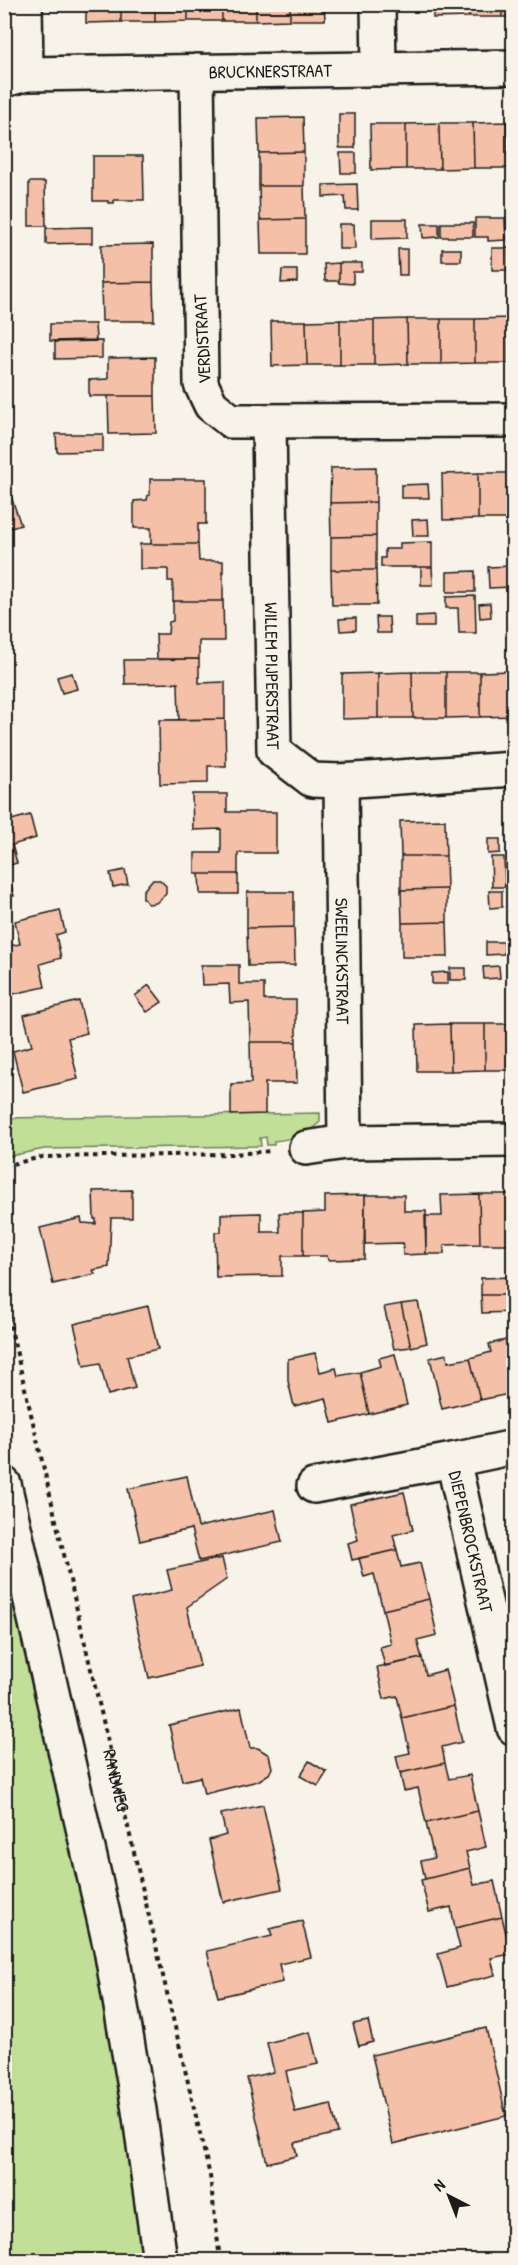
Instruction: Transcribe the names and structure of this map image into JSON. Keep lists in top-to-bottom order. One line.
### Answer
{"streets":{"street":["BRUCKNERSTRAAT","VERDISTRAAT","WILLEM PIJPERSTRAAT","SWEELINCKSTRAAT","DIEPENBROCKSTRAAT"],"path":["RANDWEG"]},"crossings":[["BRUCKNERSTRAAT","VERDISTRAAT"],["VERDISTRAAT","WILLEM PIJPERSTRAAT"],["WILLEM PIJPERSTRAAT","SWEELINCKSTRAAT"]],"north":"top left"}
